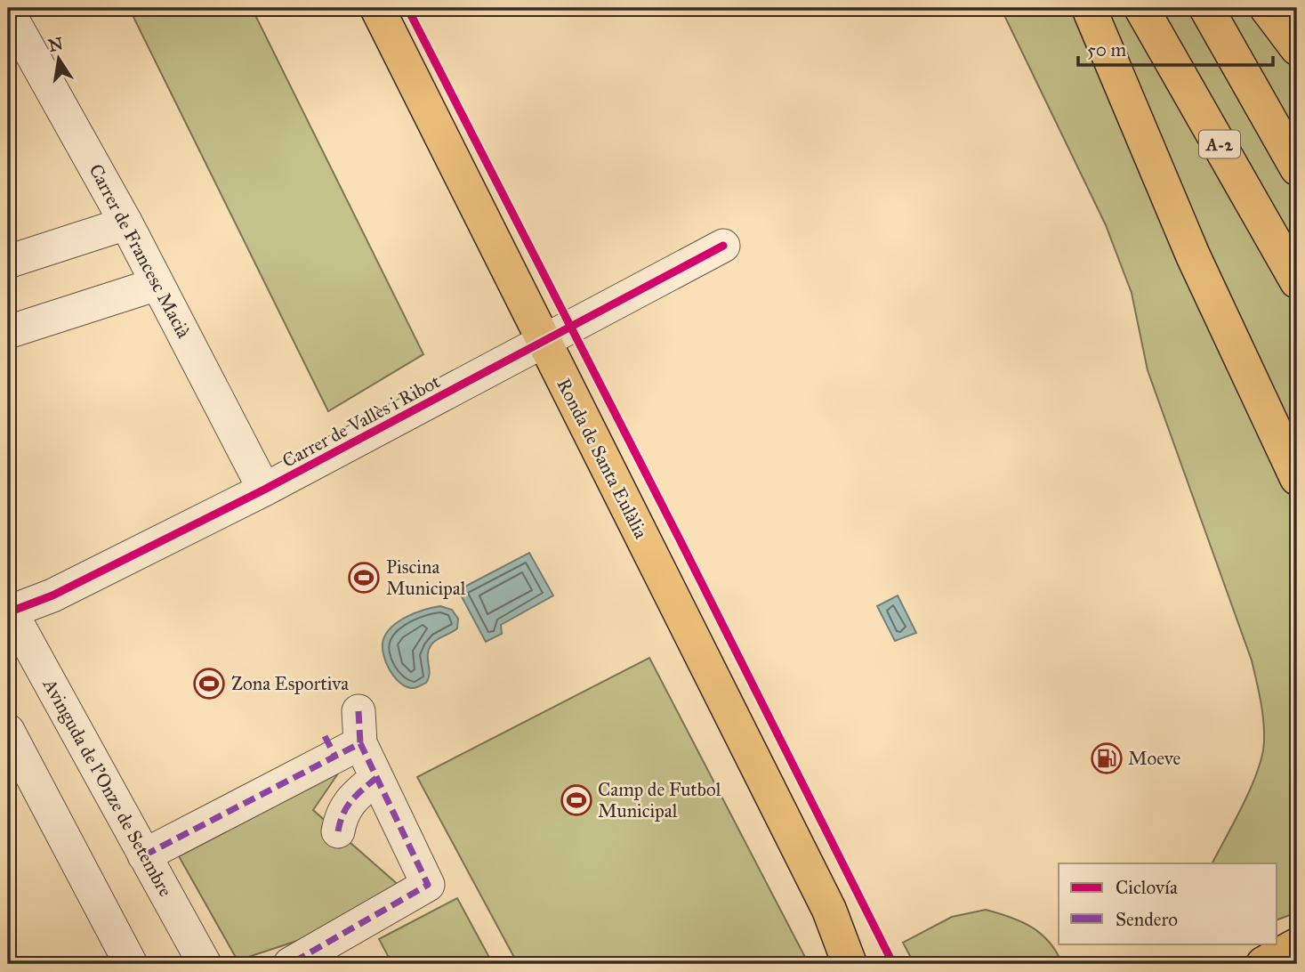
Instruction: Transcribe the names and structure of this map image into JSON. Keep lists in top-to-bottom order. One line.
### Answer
{"streets":{"main road":["A-2","Ronda de Santa Eulàlia"],"street":["Carrer de Francesc Macià","Carrer de Vallès i Ribot","Avinguda de l'Onze de Setembre"]},"crossings":[["Carrer de Francesc Macià","Carrer de Vallès i Ribot"],["Carrer de Vallès i Ribot","Ronda de Santa Eulàlia"],["Carrer de Vallès i Ribot","Avinguda de l'Onze de Setembre"]],"places":{"sports":["Piscina Municipal","Zona Esportiva","Camp de Futbol Municipal"],"fuel station":["Moeve"]},"legend":["Ciclovía","Sendero"],"scale_bar":"50 m","north":"top"}
